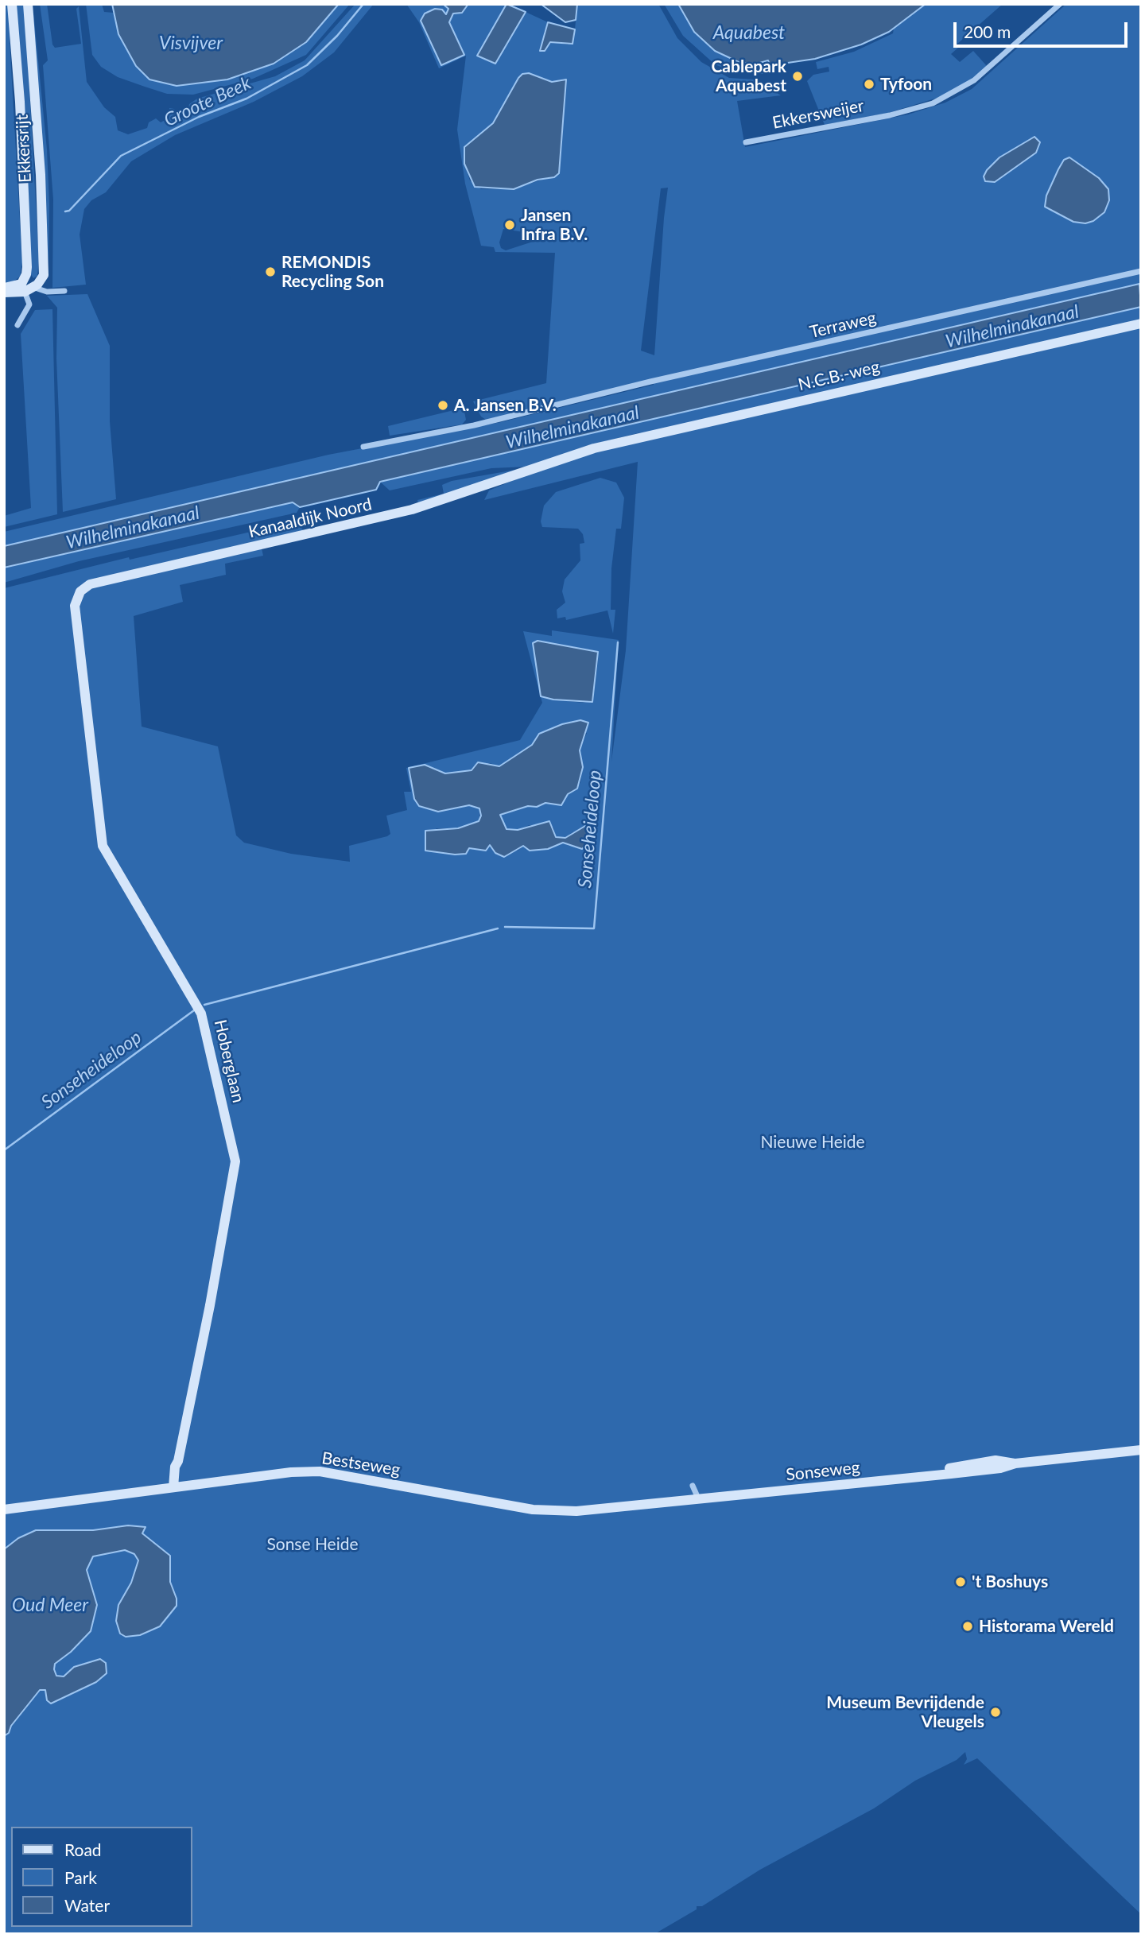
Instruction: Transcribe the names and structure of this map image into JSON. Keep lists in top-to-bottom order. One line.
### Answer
{"streets":{"street":["Ekkersweijer","Ekkersrijt","Terraweg","N.C.B.-weg","Kanaaldijk Noord","Hoberglaan","Bestseweg","Sonseweg"]},"crossings":[["N.C.B.-weg","Kanaaldijk Noord"],["Kanaaldijk Noord","Hoberglaan"],["Hoberglaan","Bestseweg"],["Bestseweg","Sonseweg"]],"water":["Aquabest","Visvijver","Groote Beek","Wilhelminakanaal","Sonseheideloop","Oud Meer"],"parks":["Nieuwe Heide","Sonse Heide"],"places":["Cablepark Aquabest","Tyfoon","Jansen Infra B.V.","REMONDIS Recycling Son","A. Jansen B.V.","'t Boshuys","Historama Wereld","Museum Bevrijdende Vleugels"],"legend":["Road","Park","Water"],"scale_bar":"200 m"}
